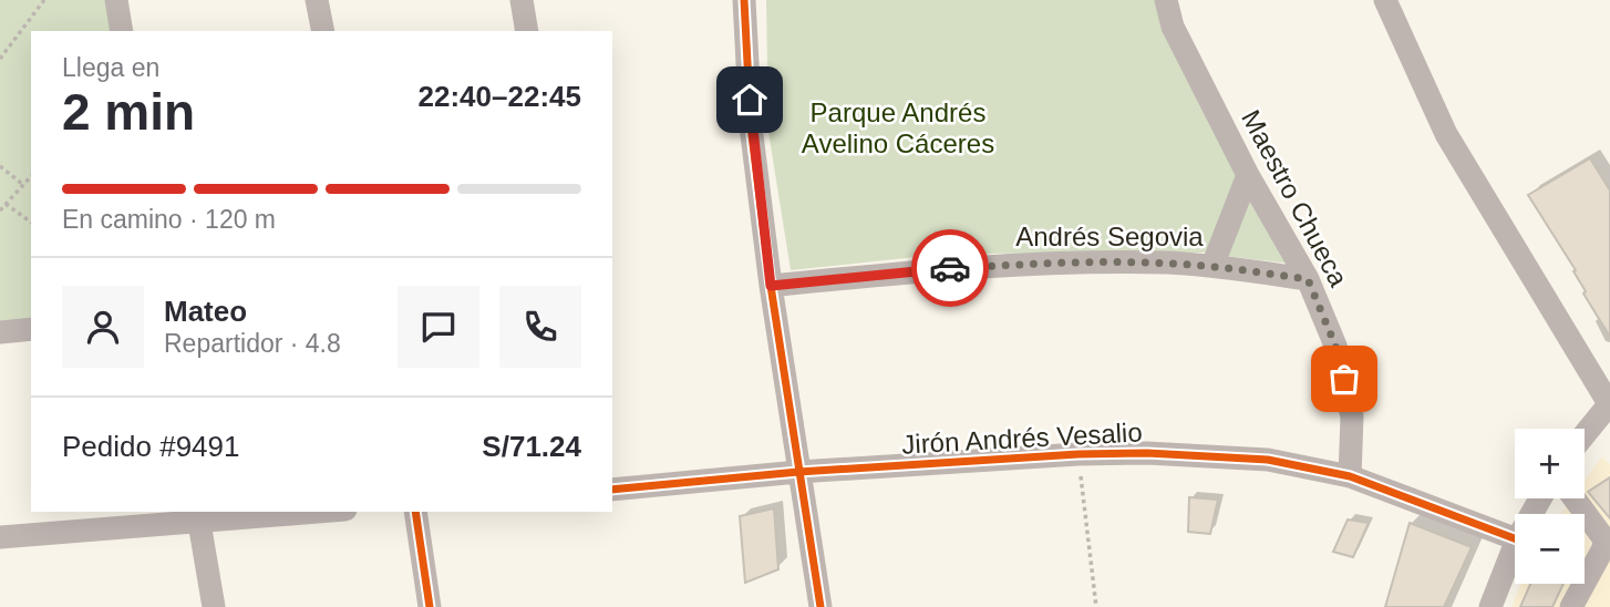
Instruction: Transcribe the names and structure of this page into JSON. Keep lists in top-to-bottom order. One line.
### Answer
{"streets":{"street":["Maestro Chueca","Andrés Segovia","Jirón Andrés Vesalio"]},"crossings":[["Maestro Chueca","Andrés Segovia"],["Maestro Chueca","Jirón Andrés Vesalio"]],"parks":["Parque Andrés Avelino Cáceres"],"page":{"heading":["2 min","Llega en","22:40–22:45"],"panel":["Mateo","Repartidor · 4.8","Pedido #9491","S/71.24"],"bar":"En camino · 120 m","map_buttons":["+","−"]}}
